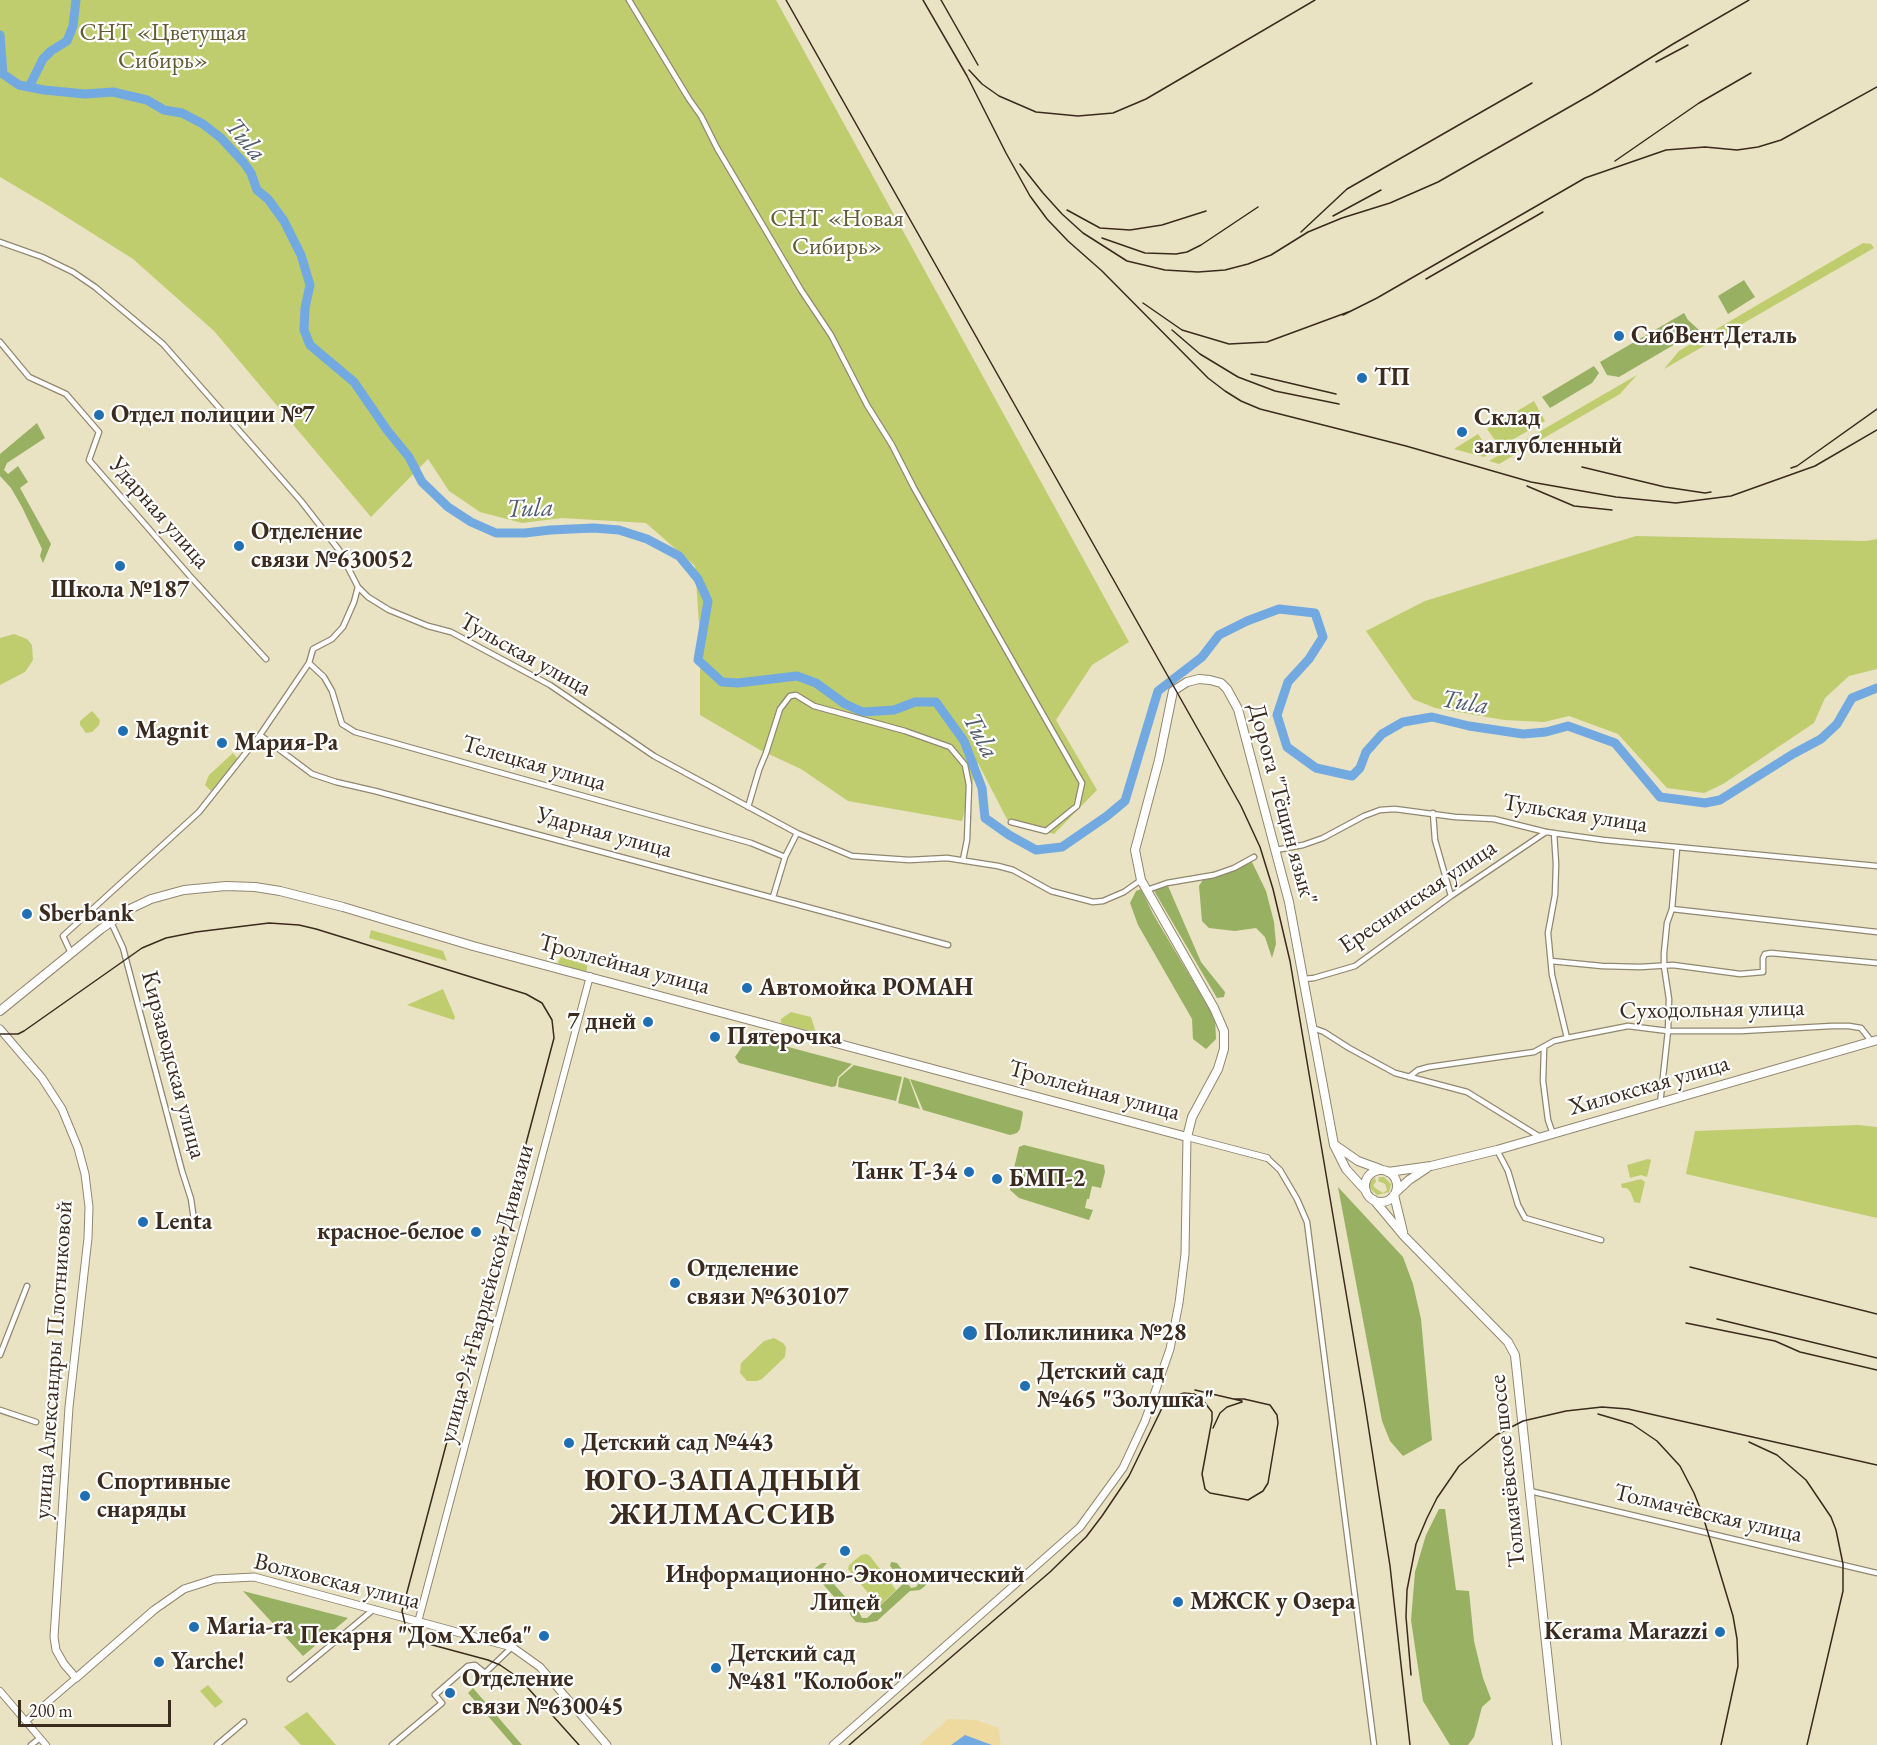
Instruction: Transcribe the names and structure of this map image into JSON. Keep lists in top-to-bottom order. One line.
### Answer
{"streets":{"main road":["Дорога \"Тёщин язык\"","Троллейная улица","Хилокская улица","улица Александры Плотниковой","Толмачёвское шоссе","Волховская улица"],"street":["Ударная улица","Тульская улица","Телецкая улица","Ереснинская улица","Суходольная улица","Кирзаводская улица","улица 9-й Гвардейской Дивизии","Толмачёвская улица"]},"crossings":[["Тульская улица","Дорога \"Тёщин язык\""],["Тульская улица","Ереснинская улица"],["Дорога \"Тёщин язык\"","Ереснинская улица"],["Дорога \"Тёщин язык\"","Троллейная улица"],["Дорога \"Тёщин язык\"","Толмачёвское шоссе"],["Троллейная улица","Кирзаводская улица"],["Троллейная улица","улица 9-й Гвардейской Дивизии"],["Суходольная улица","Хилокская улица"],["улица 9-й Гвардейской Дивизии","Волховская улица"],["улица Александры Плотниковой","Волховская улица"],["Толмачёвское шоссе","Толмачёвская улица"]],"districts":["ЮГО-ЗАПАДНЫЙ ЖИЛМАССИВ"],"water":["Tula"],"parks":["СНТ «Цветущая Сибирь»","СНТ «Новая Сибирь»"],"places":["СибВентДеталь","ТП","Отдел полиции №7","Склад заглубленный","Отделение связи №630052","Школа №187","Magnit","Мария-Ра","Sberbank","Автомойка РОМАН","7 дней","Пятерочка","Танк Т-34","БМП-2","Lenta","красное-белое","Отделение связи №630107","Поликлиника №28","Детский сад №465 \"Золушка\"","Детский сад №443","Спортивные снаряды","Информационно-Экономический Лицей","МЖСК у Озера","Maria-ra","Kerama Marazzi","Пекарня \"Дом Хлеба\"","Yarche!","Детский сад №481 \"Колобок\"","Отделение связи №630045"],"scale_bar":"200 m"}
